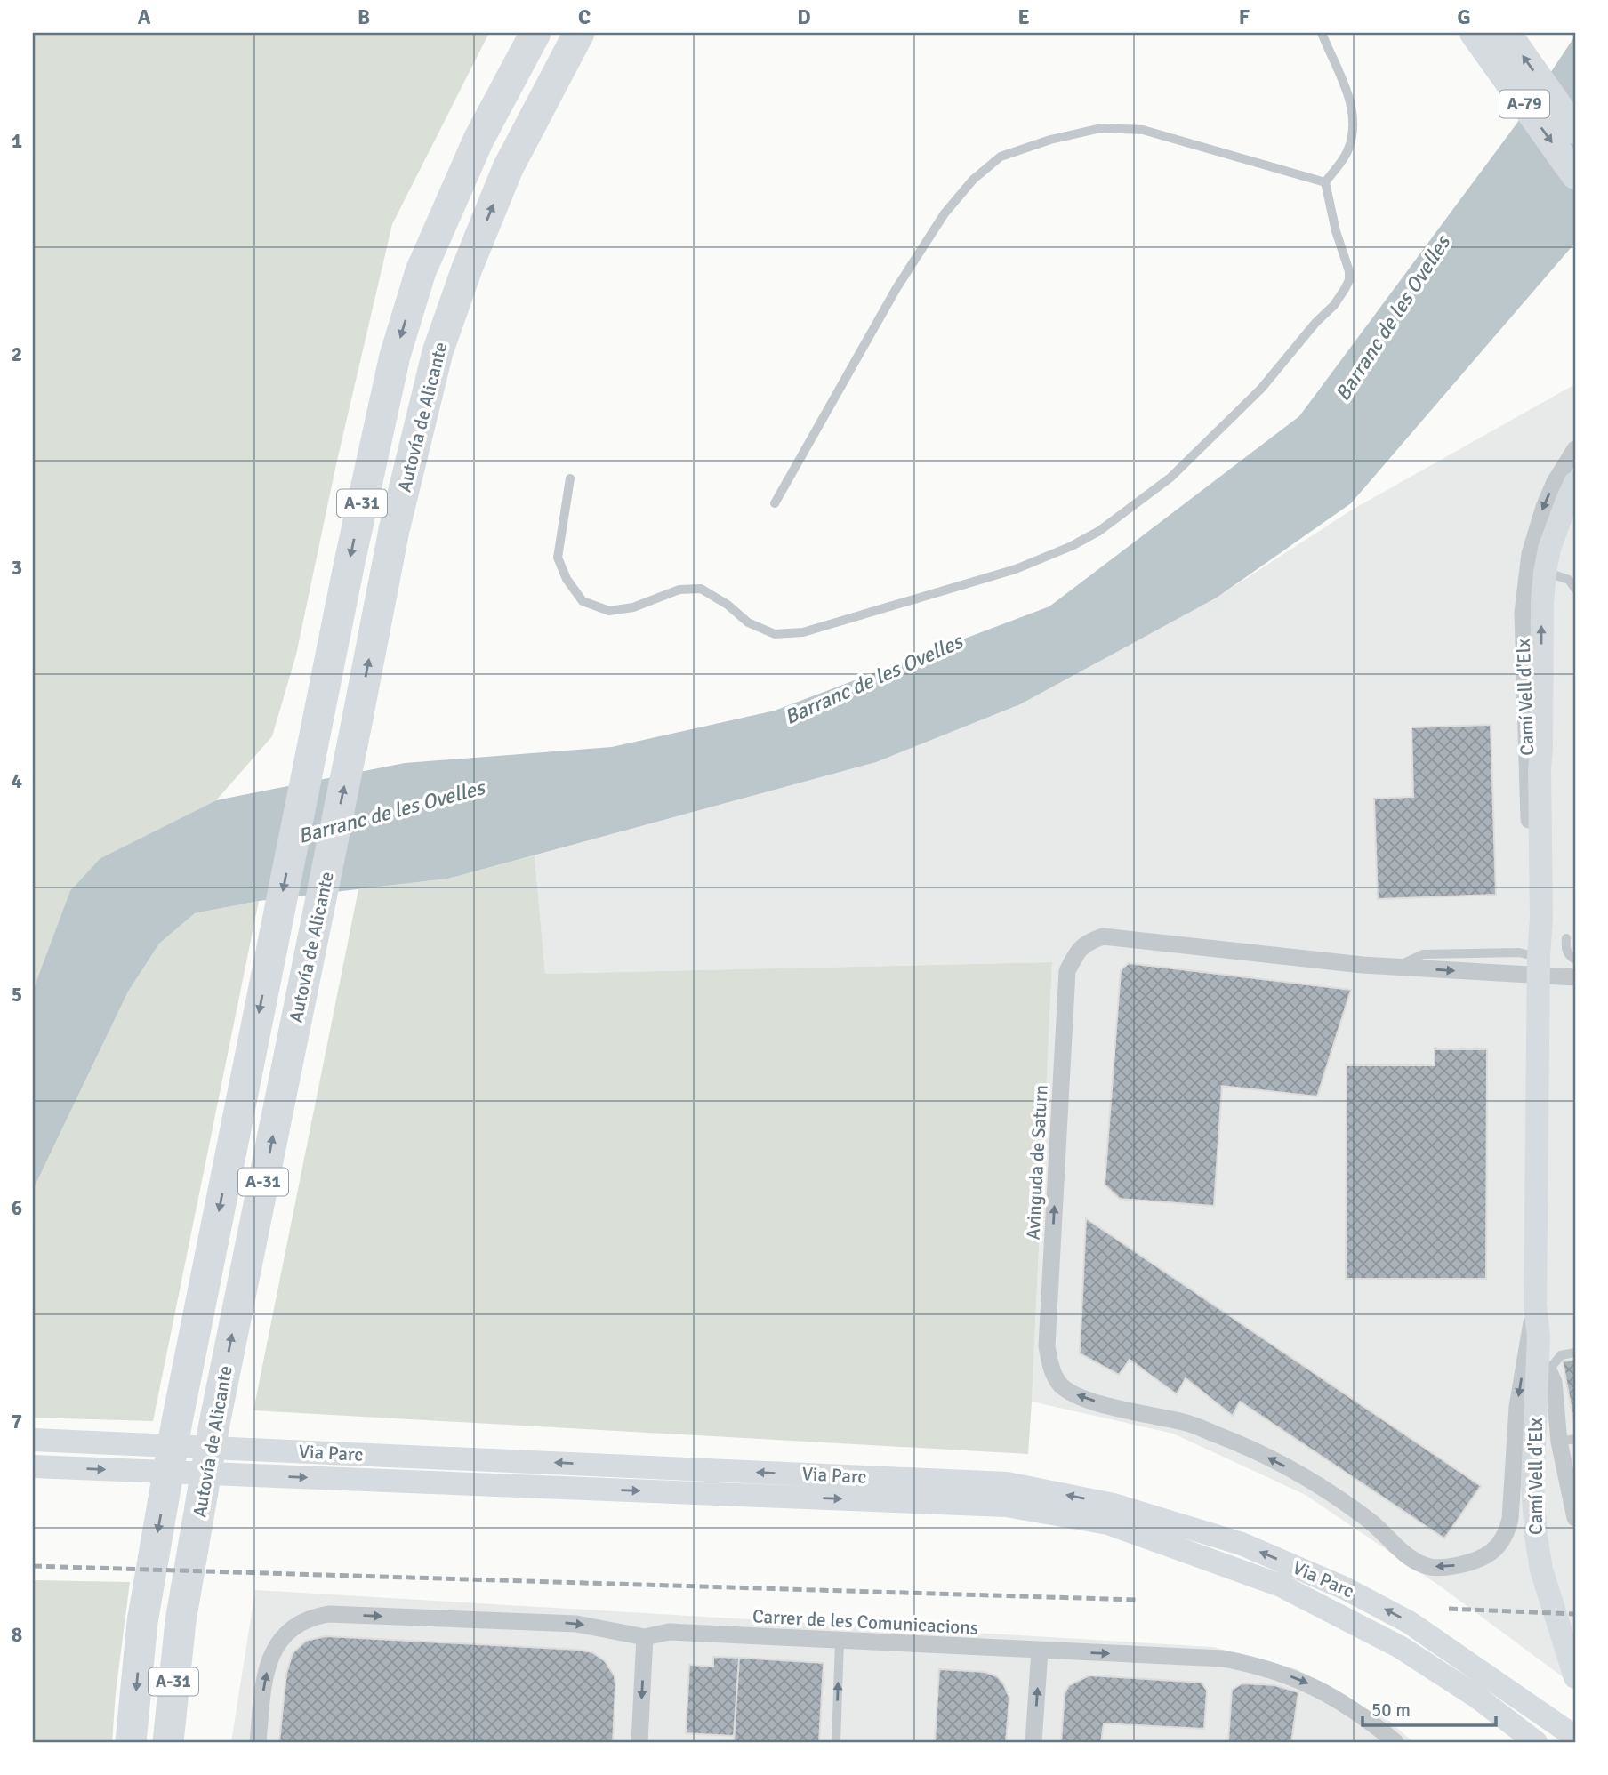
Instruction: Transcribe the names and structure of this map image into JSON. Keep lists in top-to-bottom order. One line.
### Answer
{"streets":{"highway":["A-79","Autovía de Alicante","A-31"],"main road":["Camí Vell d'Elx","Via Parc"],"street":["Avinguda de Saturn","Carrer de les Comunicacions"]},"crossings":[["Camí Vell d'Elx","Avinguda de Saturn"]],"one_way":["Carrer de les Comunicacions"],"water":["Barranc de les Ovelles"],"scale_bar":"50 m","grid":{"columns":["A","B","C","D","E","F","G"],"rows":["1","2","3","4","5","6","7","8"]}}
